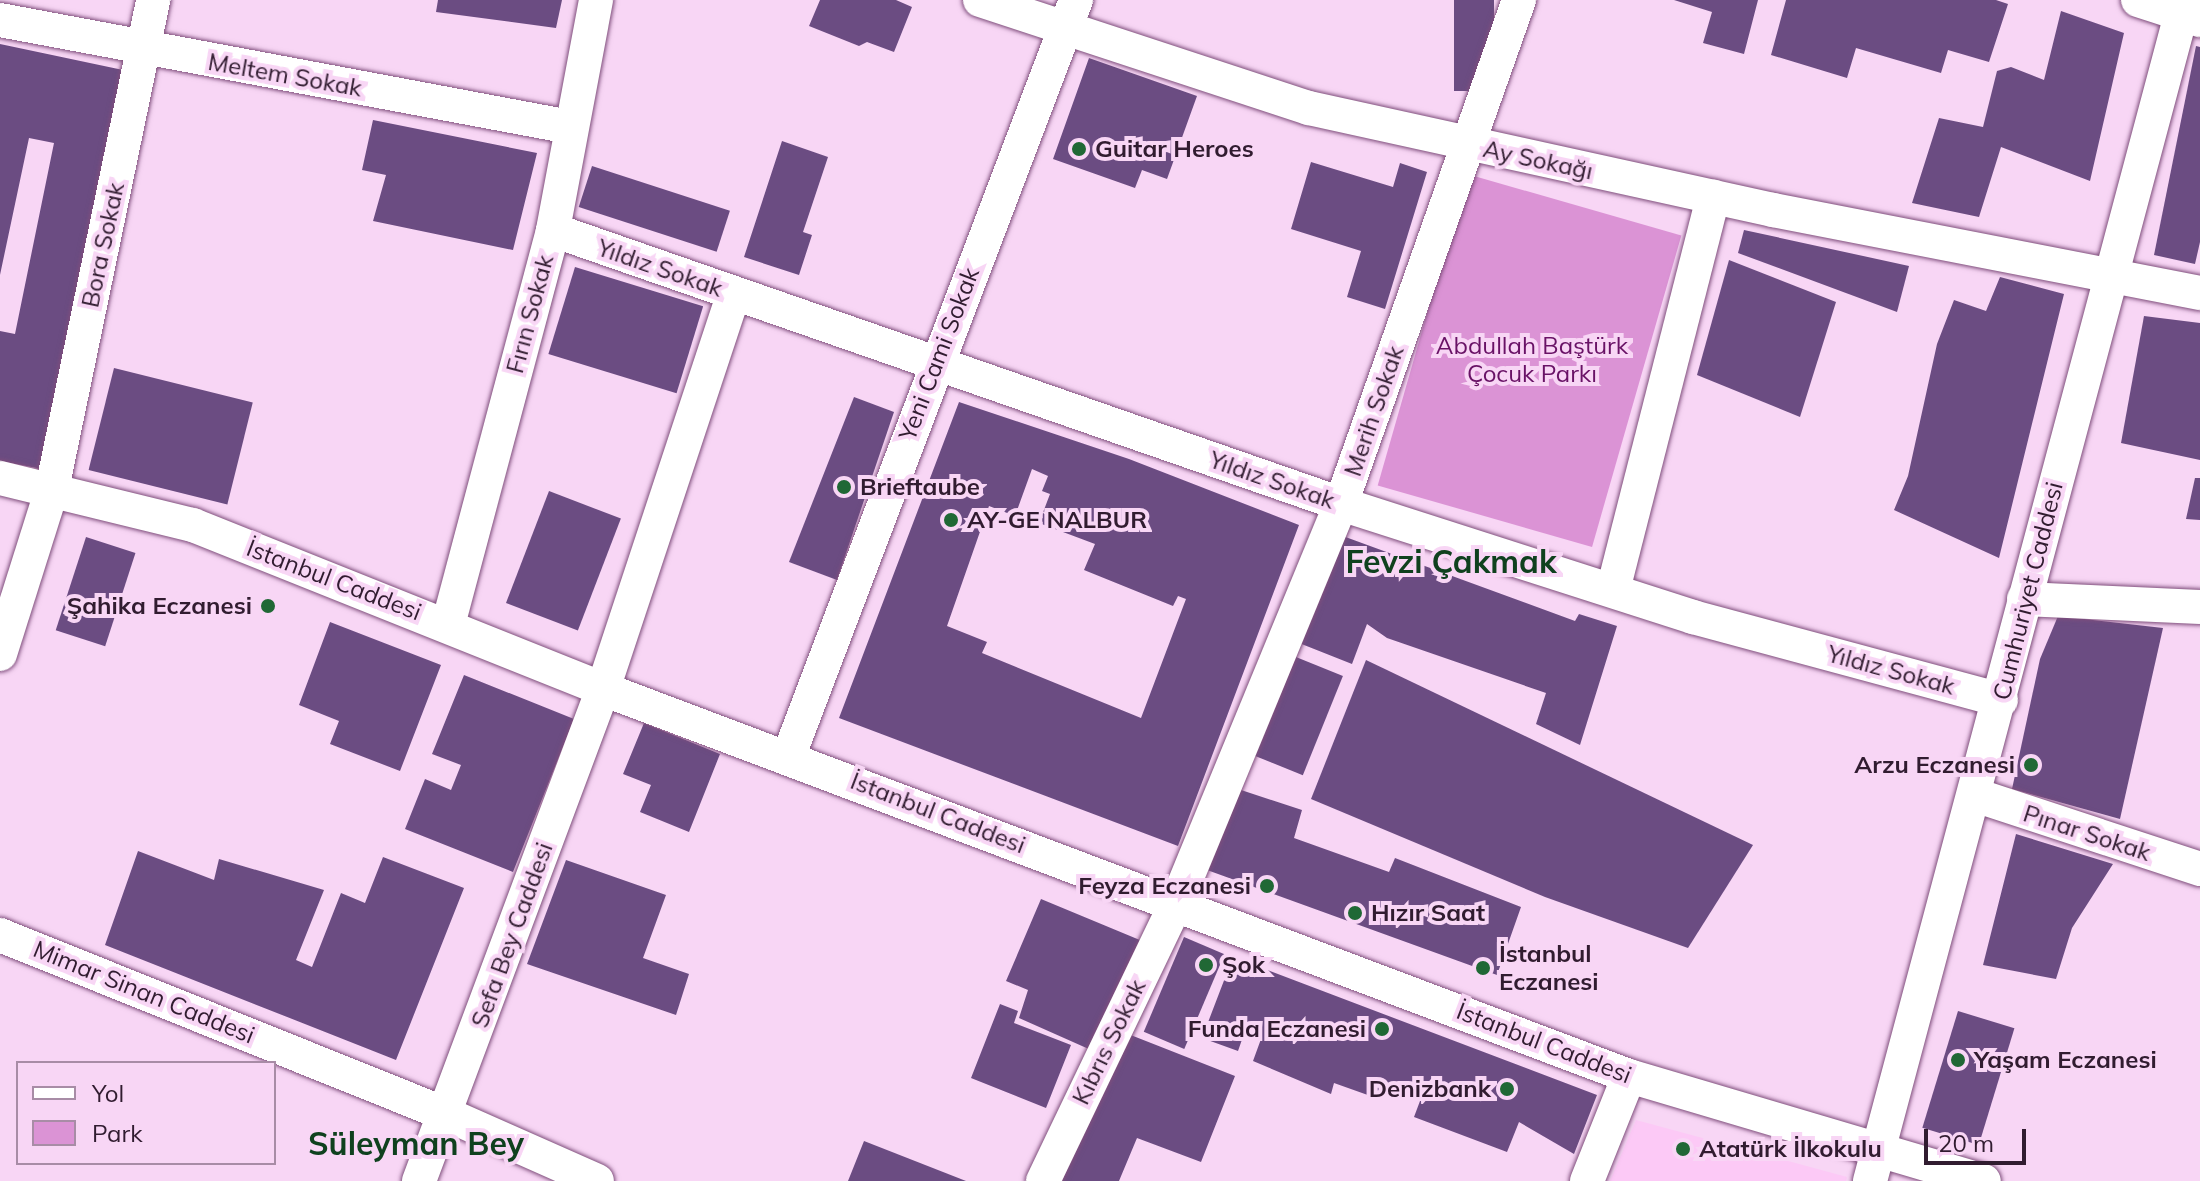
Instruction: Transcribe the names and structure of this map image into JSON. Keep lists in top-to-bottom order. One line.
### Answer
{"streets":{"street":["Meltem Sokak","Ay Sokağı","Bora Sokak","Yıldız Sokak","Fırın Sokak","Yeni Cami Sokak","Merih Sokak","İstanbul Caddesi","Cumhuriyet Caddesi","Pınar Sokak","Sefa Bey Caddesi","Mimar Sinan Caddesi","Kıbrıs Sokak"]},"crossings":[["Meltem Sokak","Bora Sokak"],["Meltem Sokak","Fırın Sokak"],["Ay Sokağı","Yeni Cami Sokak"],["Ay Sokağı","Merih Sokak"],["Ay Sokağı","Cumhuriyet Caddesi"],["Bora Sokak","İstanbul Caddesi"],["Yıldız Sokak","Fırın Sokak"],["Yıldız Sokak","Yeni Cami Sokak"],["Yıldız Sokak","Merih Sokak"],["Yıldız Sokak","Cumhuriyet Caddesi"],["Yıldız Sokak","Sefa Bey Caddesi"],["Fırın Sokak","İstanbul Caddesi"],["Yeni Cami Sokak","İstanbul Caddesi"],["Merih Sokak","İstanbul Caddesi"],["Merih Sokak","Kıbrıs Sokak"],["İstanbul Caddesi","Cumhuriyet Caddesi"],["İstanbul Caddesi","Sefa Bey Caddesi"],["İstanbul Caddesi","Kıbrıs Sokak"],["Cumhuriyet Caddesi","Pınar Sokak"],["Sefa Bey Caddesi","Mimar Sinan Caddesi"]],"districts":["Fevzi Çakmak","Süleyman Bey"],"parks":["Abdullah Baştürk Çocuk Parkı"],"places":["Guitar Heroes","Brieftaube","AY-GE NALBUR","Şahika Eczanesi","Arzu Eczanesi","Feyza Eczanesi","Hızır Saat","Şok","İstanbul Eczanesi","Funda Eczanesi","Yaşam Eczanesi","Denizbank","Atatürk İlkokulu"],"legend":["Yol","Park"],"scale_bar":"20 m"}
